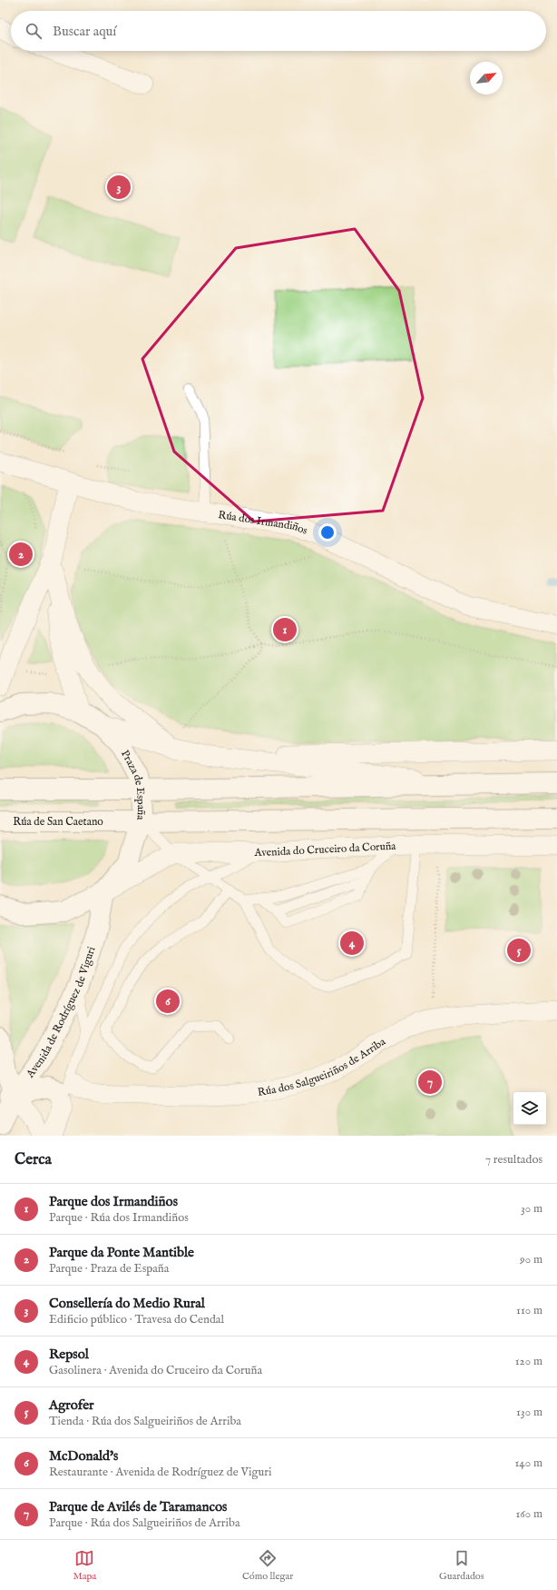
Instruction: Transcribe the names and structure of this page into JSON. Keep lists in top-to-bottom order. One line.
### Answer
{"streets":{"main road":["Praza de España","Rúa de San Caetano","Avenida de Rodríguez de Viguri"],"street":["Rúa dos Irmandiños","Avenida do Cruceiro da Coruña","Rúa dos Salgueiriños de Arriba"]},"crossings":[["Praza de España","Rúa de San Caetano"],["Praza de España","Avenida do Cruceiro da Coruña"],["Praza de España","Avenida de Rodríguez de Viguri"],["Avenida do Cruceiro da Coruña","Avenida de Rodríguez de Viguri"]],"north":"top right","page":{"search":"Buscar aquí","pins":["3","2","1","4","5","6","7"],"heading":["Cerca","7 resultados"],"list":[{"mark":"1","name":"Parque dos Irmandiños","note":"Parque · Rúa dos Irmandiños","value":"30 m"},{"mark":"2","name":"Parque da Ponte Mantible","note":"Parque · Praza de España","value":"90 m"},{"mark":"3","name":"Consellería do Medio Rural","note":"Edificio público · Travesa do Cendal","value":"110 m"},{"mark":"4","name":"Repsol","note":"Gasolinera · Avenida do Cruceiro da Coruña","value":"120 m"},{"mark":"5","name":"Agrofer","note":"Tienda · Rúa dos Salgueiriños de Arriba","value":"130 m"},{"mark":"6","name":"McDonald's","note":"Restaurante · Avenida de Rodríguez de Viguri","value":"140 m"},{"mark":"7","name":"Parque de Avilés de Taramancos","note":"Parque · Rúa dos Salgueiriños de Arriba","value":"160 m"}],"nav":["Mapa","Cómo llegar","Guardados"]}}
